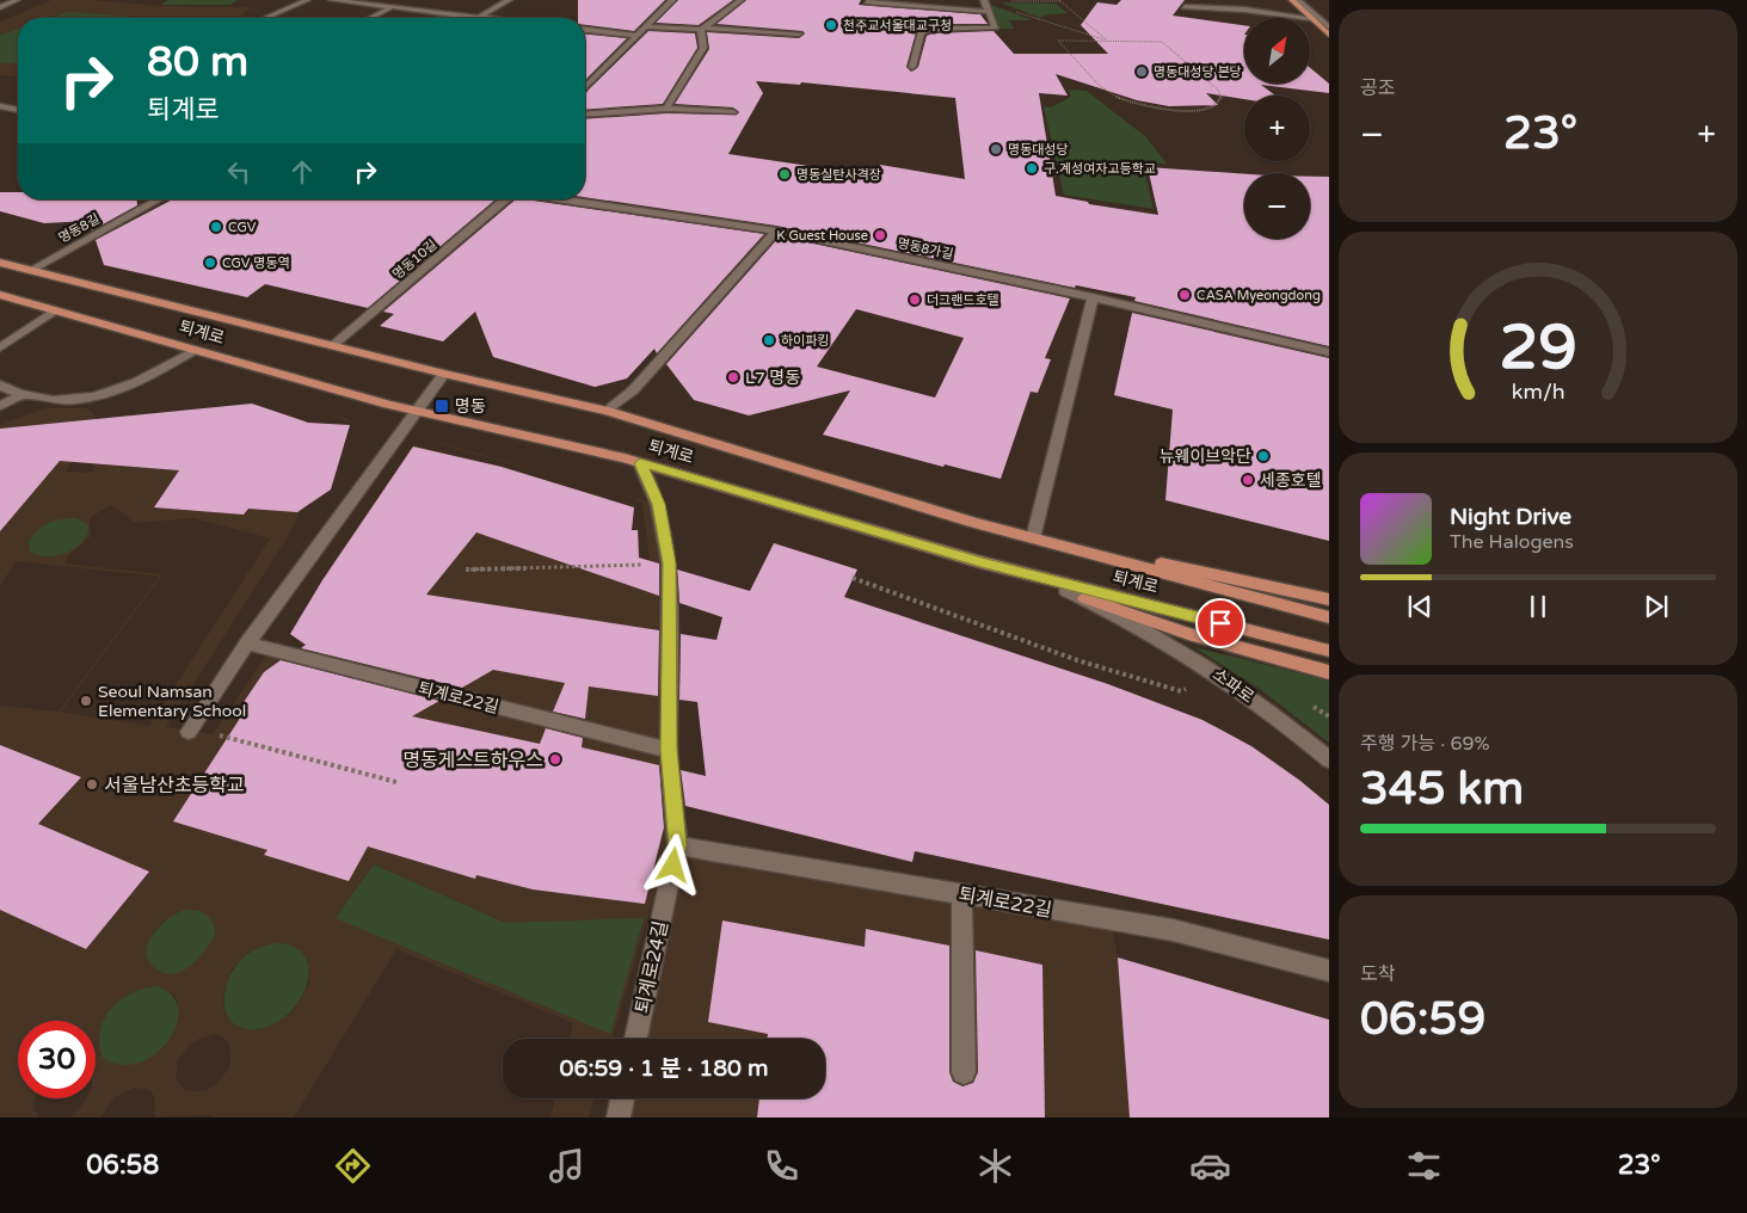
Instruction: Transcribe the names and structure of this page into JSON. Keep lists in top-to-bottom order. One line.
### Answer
{"streets":{"main road":["퇴계로"],"street":["명동8길","명동8가길","명동10길","소파로","퇴계로22길","퇴계로24길"]},"crossings":[["명동8길","퇴계로"],["명동10길","퇴계로"],["퇴계로","퇴계로24길"],["퇴계로22길","퇴계로24길"]],"places":{"other":["천주교서울대교구청","명동대성당 본당","명동대성당","구.계성여자고등학교","명동실탄사격장","CGV","K Guest House","CGV 명동역","CASA Myeongdong","더그랜드호텔","하이파킹","L7 명동","뉴웨이브악단","세종호텔","Seoul Namsan Elementary School","명동게스트하우스","서울남산초등학교"],"transit":["명동"]},"north":"top right","page":{"tile":["공조",["주행 가능 · 69%","345 km"],["도착","06:59"]],"map_buttons":["+","−"],"turn":["80 m","퇴계로"],"heat":["−","23°","+"],"song":["Night Drive","The Halogens"],"limit":"30","trip":"06:59 · 1 분 · 180 m","tabs":["06:58","23°"],"gauge":["29","km/h"]}}
